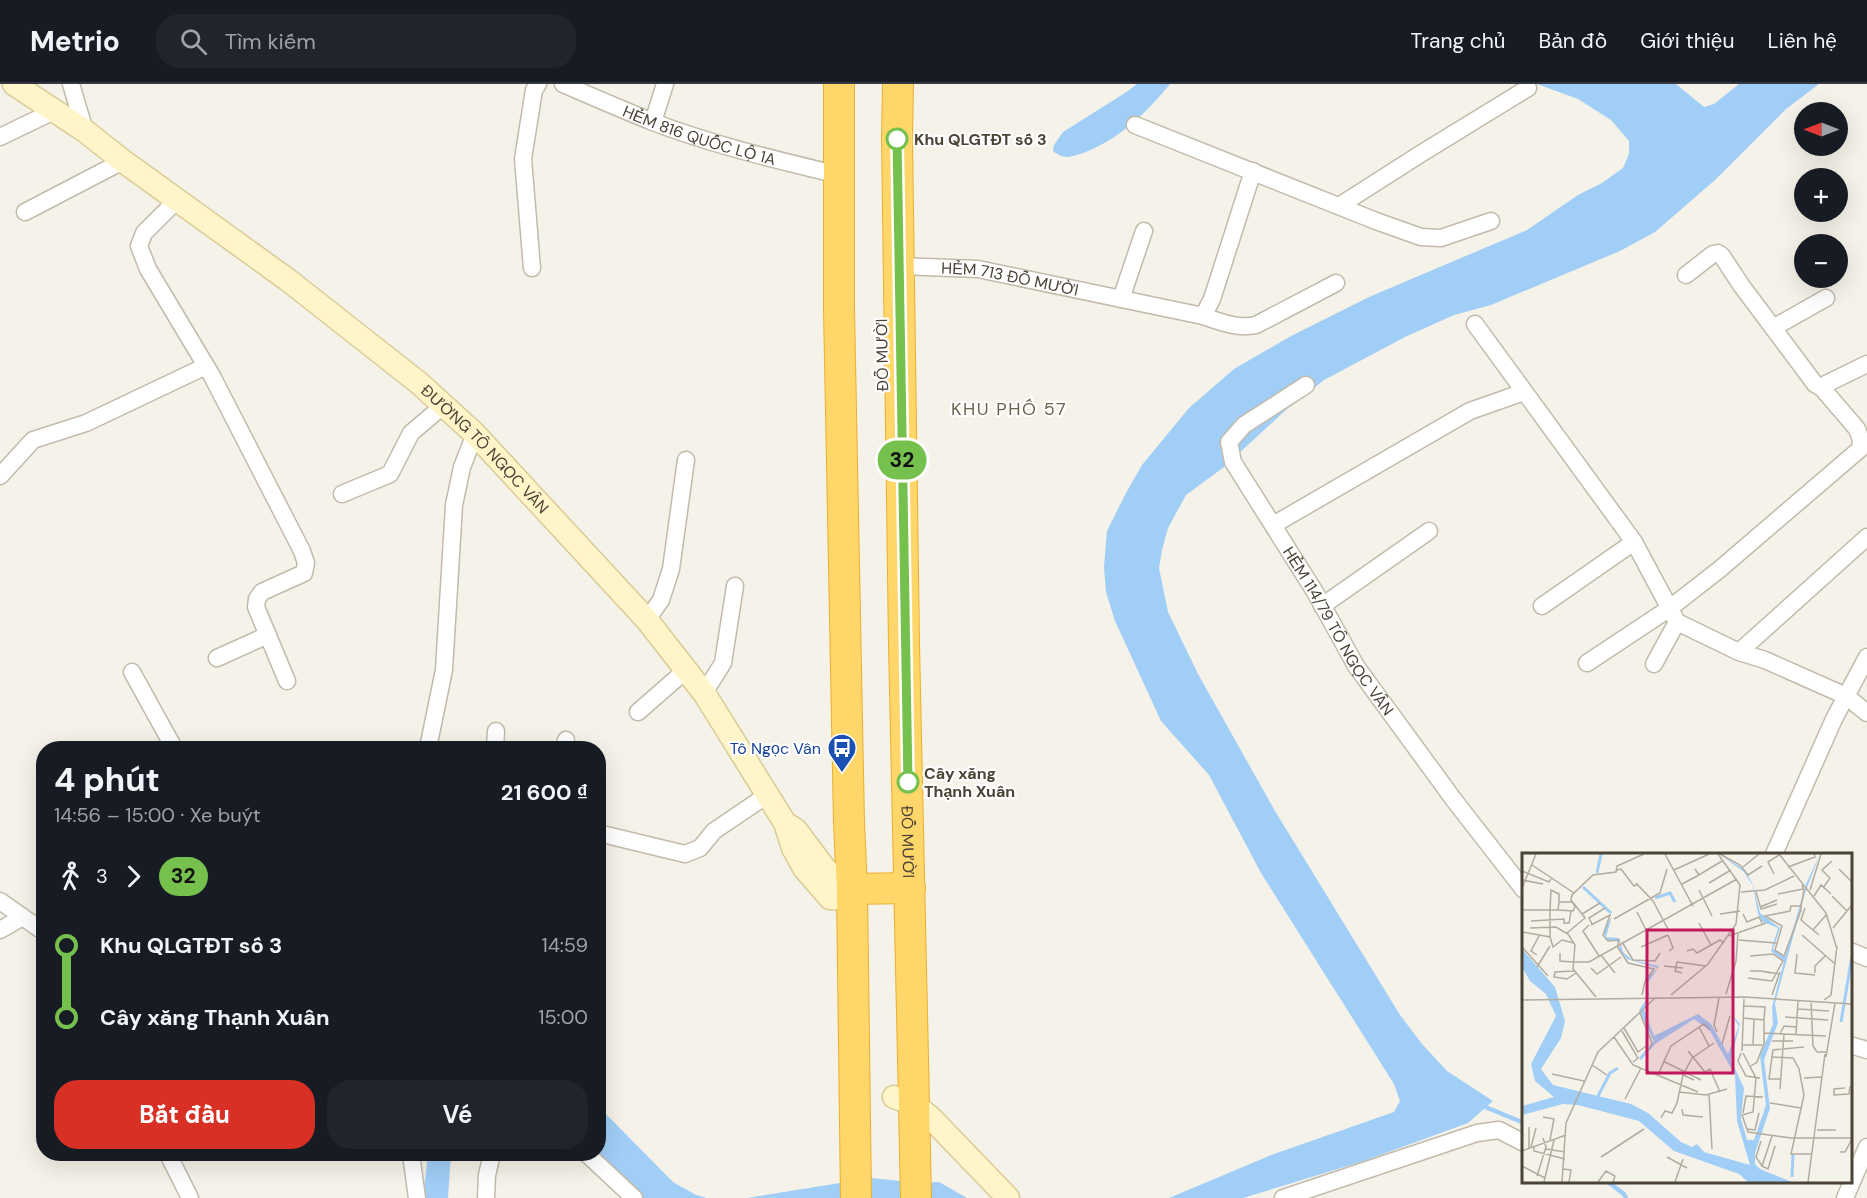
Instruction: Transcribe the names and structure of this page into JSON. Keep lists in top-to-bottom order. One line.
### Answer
{"streets":{"highway":["ĐỖ MƯỜI"],"street":["HẺM 816 QUỐC LỘ 1A","HẺM 713 ĐỖ MƯỜI","ĐƯỜNG TÔ NGỌC VÂN","HẺM 114/79 TÔ NGỌC VÂN"]},"crossings":[["HẺM 816 QUỐC LỘ 1A","ĐỖ MƯỜI"],["HẺM 713 ĐỖ MƯỜI","ĐỖ MƯỜI"],["ĐỖ MƯỜI","ĐƯỜNG TÔ NGỌC VÂN"]],"districts":["KHU PHỐ 57"],"places":{"other":["Khu QLGTĐT số 3","Cây xăng Thạnh Xuân"],"bus stop":["Tô Ngọc Vân"]},"lines":["bus line 32"],"north":"left","page":{"header":"Metrio","search":"Tìm kiếm","nav":["Trang chủ","Bản đồ","Giới thiệu","Liên hệ"],"on_map":"32","map_buttons":["+","−"],"heading":["4 phút","14:56 – 15:00 · Xe buýt","21 600 ₫"],"legs":["3","32"],"list":[{"name":"Khu QLGTĐT số 3","value":"14:59"},{"name":"Cây xăng Thạnh Xuân","value":"15:00"}],"buttons":["Bắt đầu","Vé"]}}
